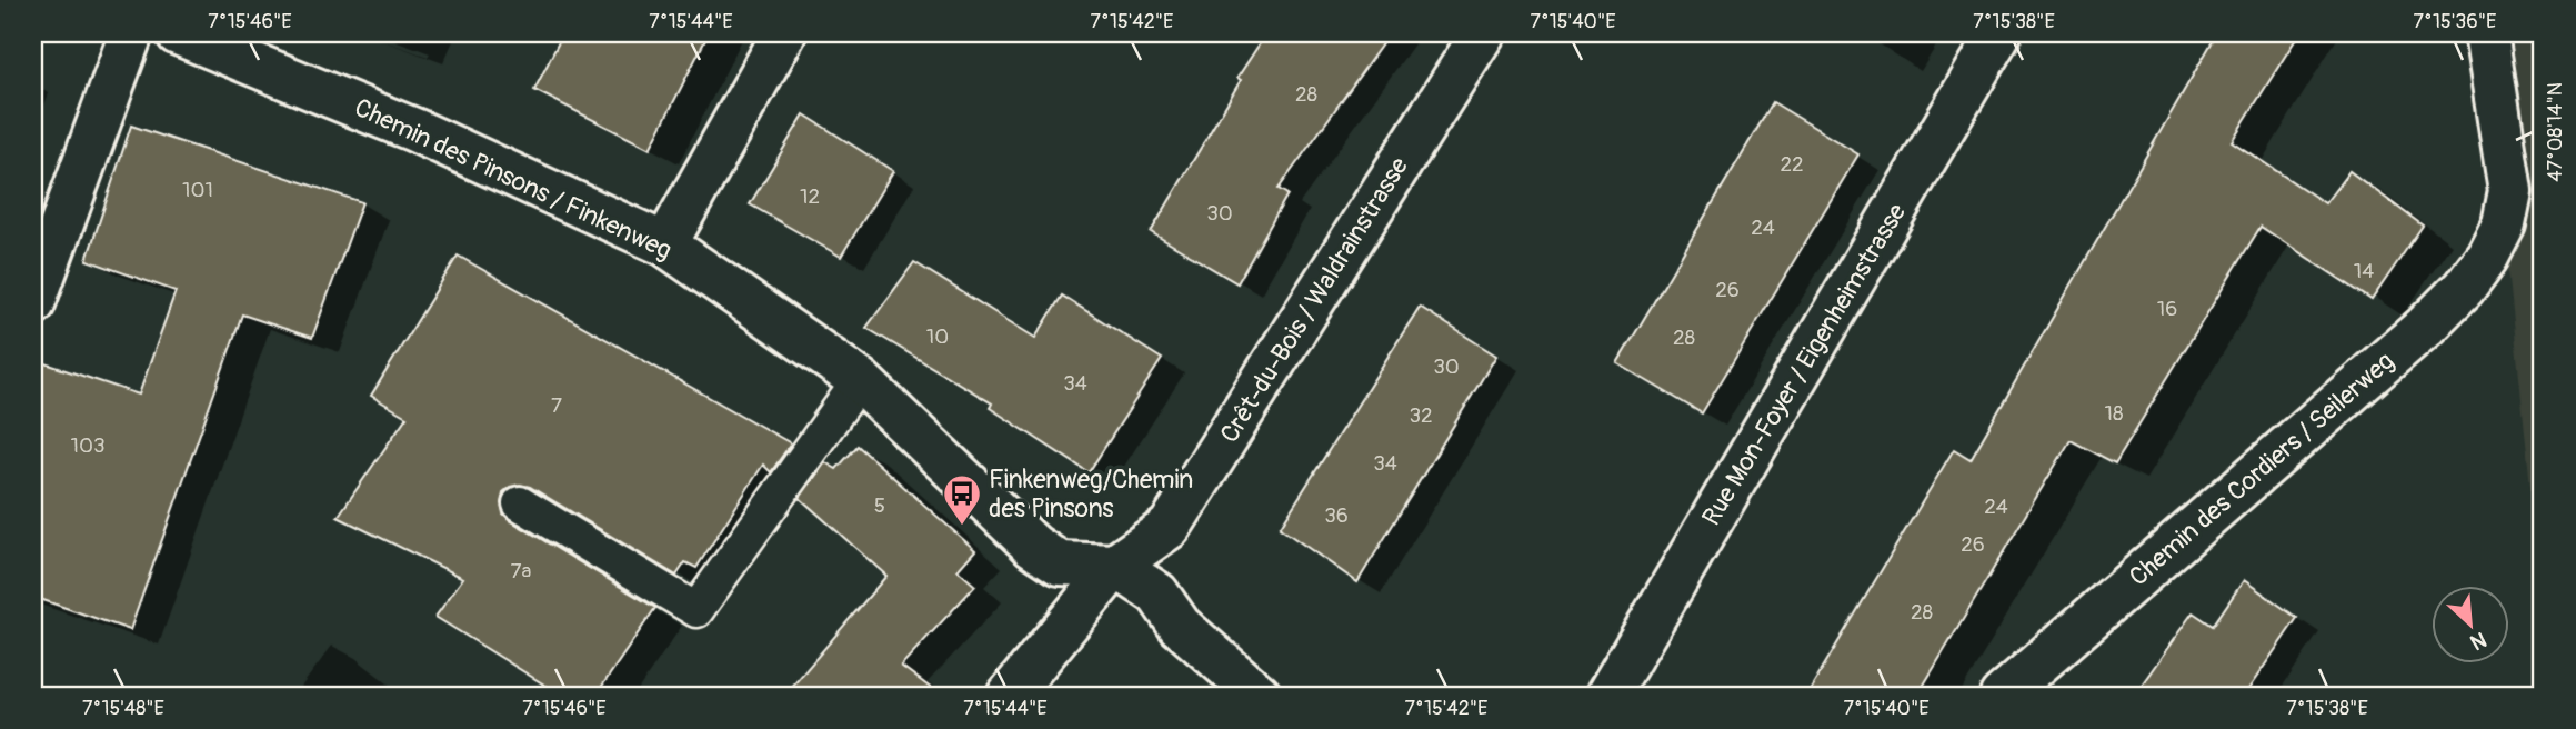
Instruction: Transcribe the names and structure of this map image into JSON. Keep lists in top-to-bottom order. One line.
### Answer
{"streets":{"street":["Chemin des Pinsons / Finkenweg","Crêt-du-Bois / Waldrainstrasse","Rue Mon-Foyer / Eigenheimstrasse","Chemin des Cordiers / Seilerweg"]},"crossings":[["Chemin des Pinsons / Finkenweg","Crêt-du-Bois / Waldrainstrasse"]],"places":{"bus stop":["Finkenweg/Chemin des Pinsons"]},"house_numbers":["28","22","101","12","30","24","14","26","16","10","28","30","34","7","18","32","103","34","5","24","36","26","7a","28"],"north":"bottom right","coordinates":["7°15'46\"E","7°15'44\"E","7°15'42\"E","7°15'40\"E","7°15'38\"E","7°15'36\"E","47°08'14\"N","7°15'48\"E"]}
